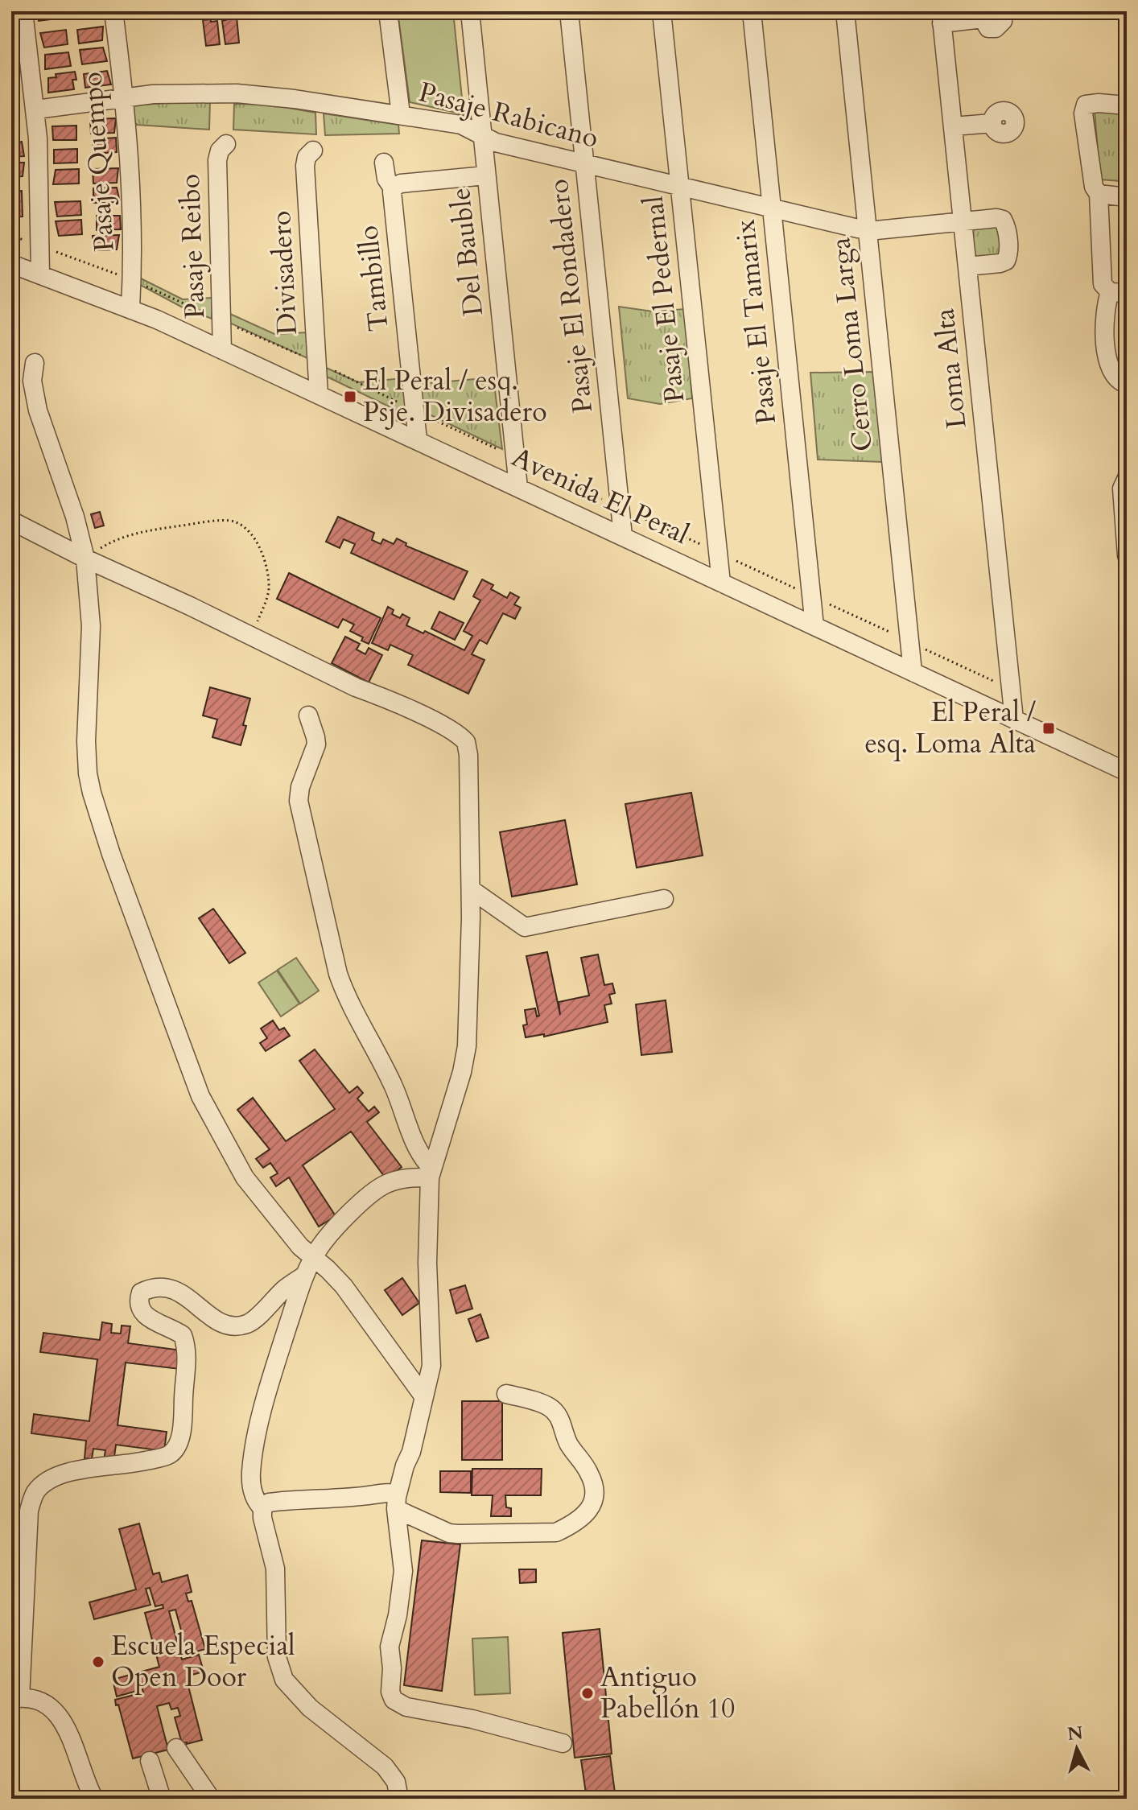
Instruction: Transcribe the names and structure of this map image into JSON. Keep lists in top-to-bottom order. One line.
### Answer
{"streets":{"street":["Pasaje Rabicano","Pasaje Quempo","Pasaje Reibo","Del Bauble","Divisadero","Tambillo","Pasaje El Rondadero","Pasaje El Pedernal","Pasaje El Tamarix","Cerro Loma Larga","Loma Alta","Avenida El Peral"]},"crossings":[["Pasaje Rabicano","Pasaje Quempo"],["Pasaje Rabicano","Del Bauble"],["Pasaje Rabicano","Pasaje El Rondadero"],["Pasaje Rabicano","Pasaje El Pedernal"],["Pasaje Rabicano","Pasaje El Tamarix"],["Pasaje Rabicano","Cerro Loma Larga"],["Pasaje Rabicano","Loma Alta"],["Pasaje Quempo","Avenida El Peral"],["Pasaje Reibo","Avenida El Peral"],["Del Bauble","Tambillo"],["Del Bauble","Avenida El Peral"],["Divisadero","Avenida El Peral"],["Tambillo","Avenida El Peral"],["Pasaje El Rondadero","Avenida El Peral"],["Pasaje El Pedernal","Avenida El Peral"],["Pasaje El Tamarix","Avenida El Peral"],["Cerro Loma Larga","Avenida El Peral"],["Loma Alta","Avenida El Peral"]],"places":{"transit":["El Peral / esq. Psje. Divisadero","El Peral / esq. Loma Alta"],"other":["Escuela Especial Open Door","Antiguo Pabellón 10"]},"north":"top"}
